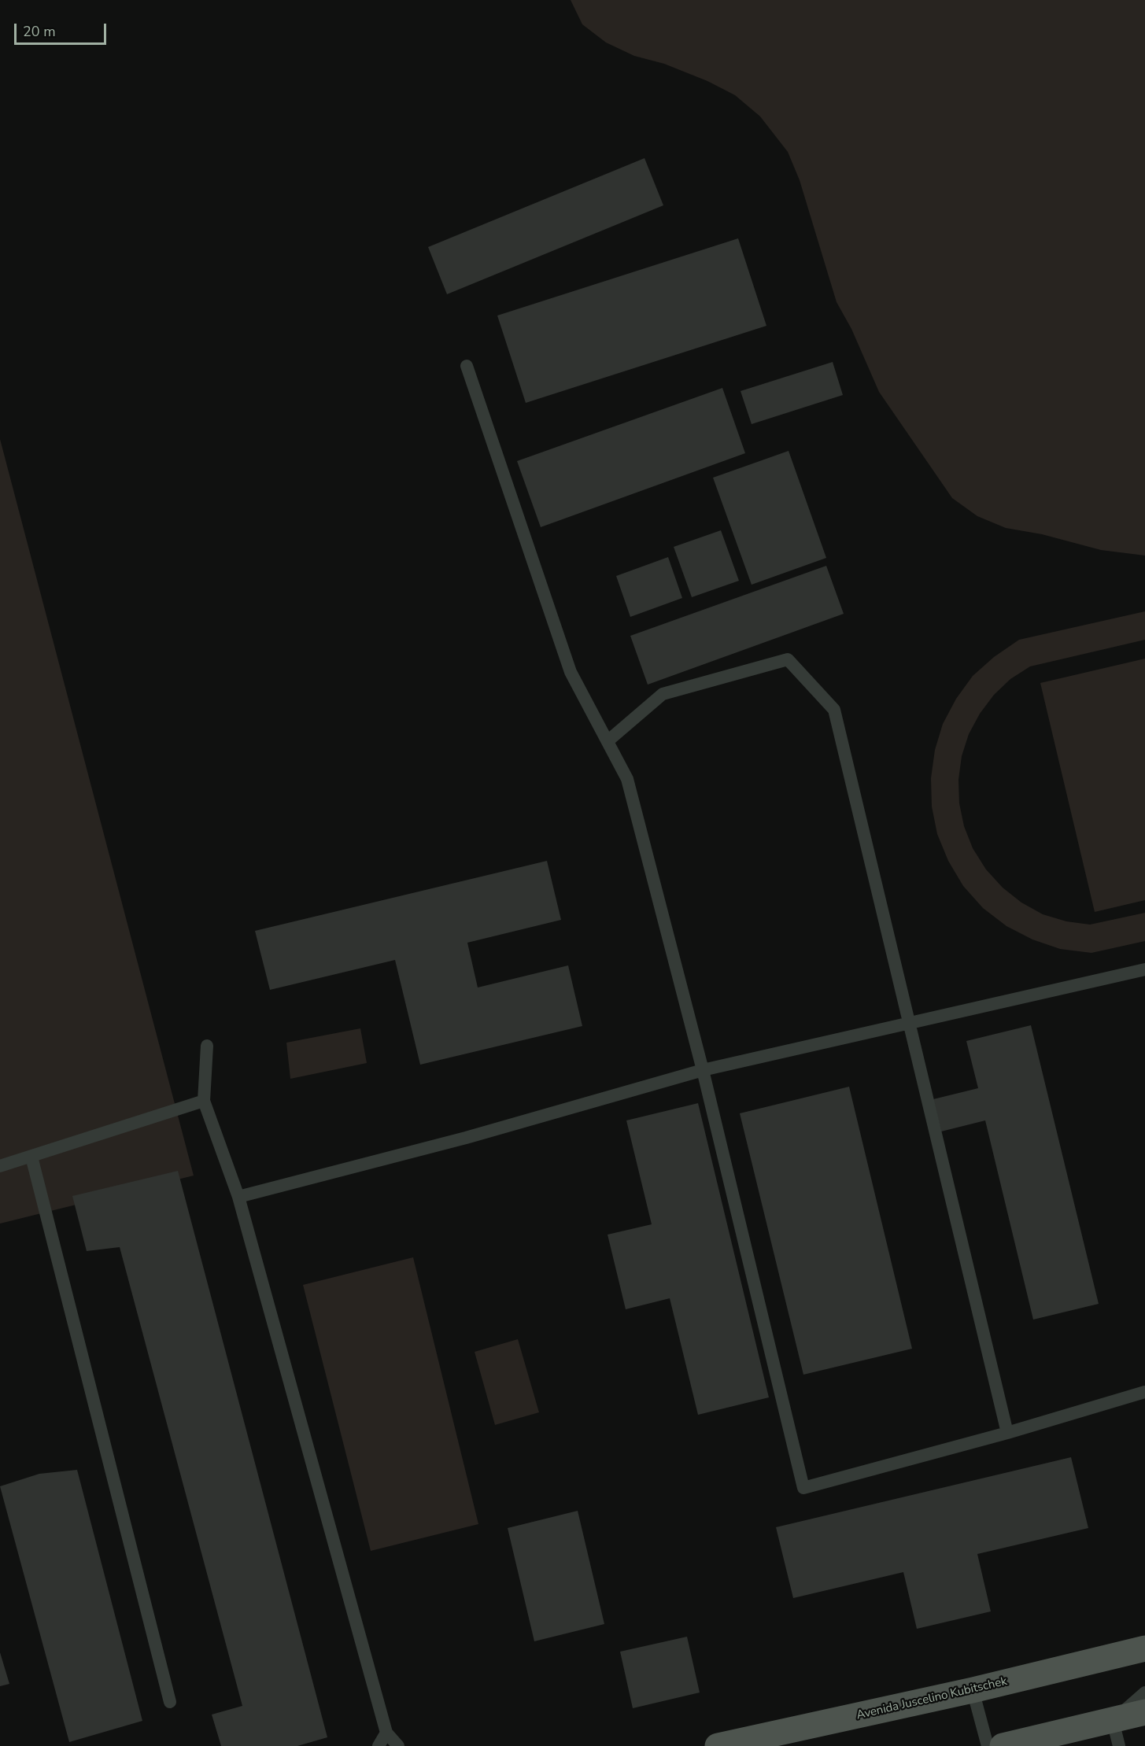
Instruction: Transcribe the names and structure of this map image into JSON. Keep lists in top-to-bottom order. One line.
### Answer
{"streets":{"main road":["Avenida Juscelino Kubitschek"]},"scale_bar":"20 m"}
